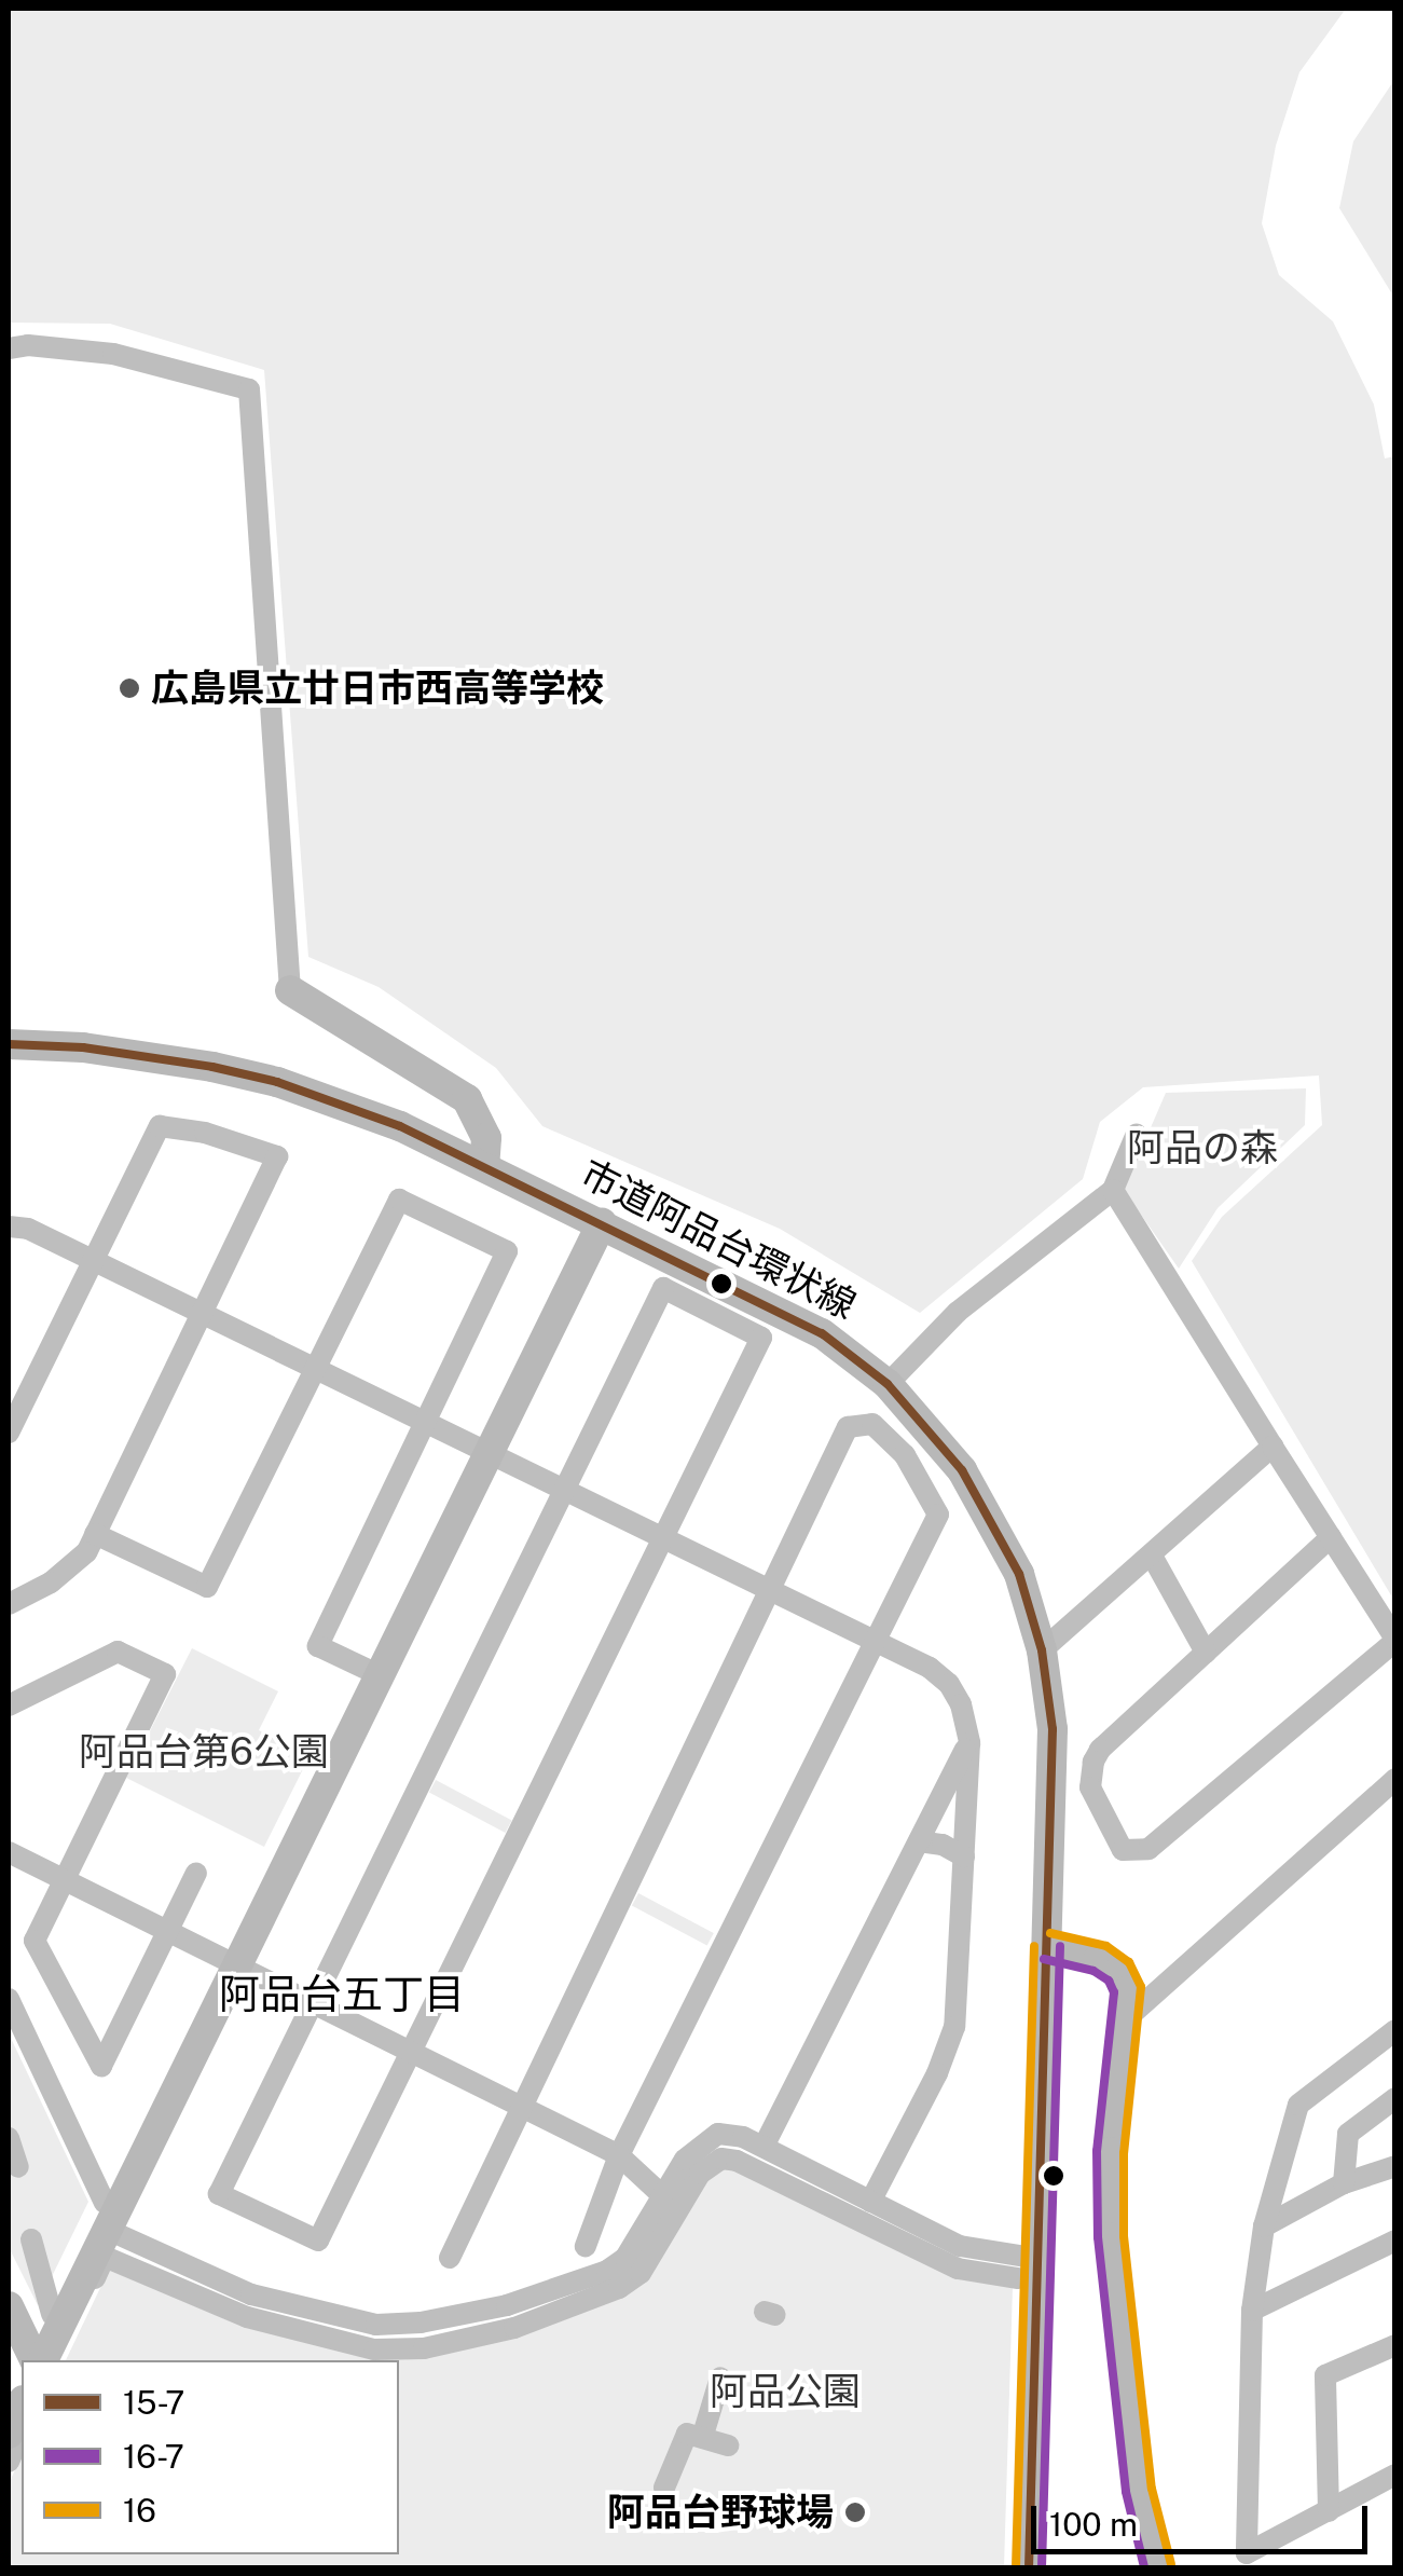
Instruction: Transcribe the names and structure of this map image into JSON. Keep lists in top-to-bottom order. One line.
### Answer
{"streets":{"street":["市道阿品台環状線"]},"districts":["阿品台五丁目"],"parks":["阿品の森","阿品台第6公園","阿品公園"],"places":["広島県立廿日市西高等学校","阿品台野球場"],"lines":["transit line 15-7","transit line 16","transit line 16-7"],"legend":["15-7","16-7","16"],"scale_bar":"100 m"}
